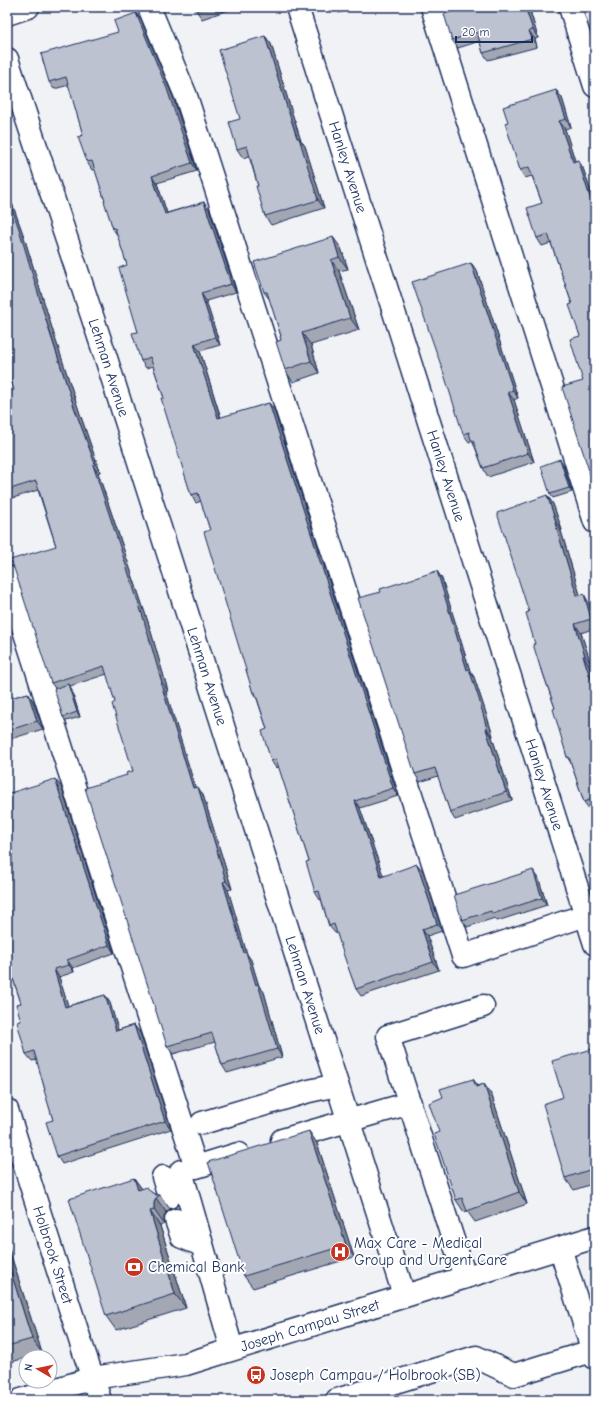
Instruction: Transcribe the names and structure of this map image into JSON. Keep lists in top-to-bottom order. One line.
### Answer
{"streets":{"street":["Hanley Avenue","Lehman Avenue","Holbrook Street","Joseph Campau Street"]},"crossings":[["Lehman Avenue","Joseph Campau Street"],["Holbrook Street","Joseph Campau Street"]],"places":{"hospital":["Max Care - Medical Group and Urgent Care"],"bank":["Chemical Bank"],"bus stop":["Joseph Campau / Holbrook (SB)"]},"scale_bar":"20 m","north":"left"}
